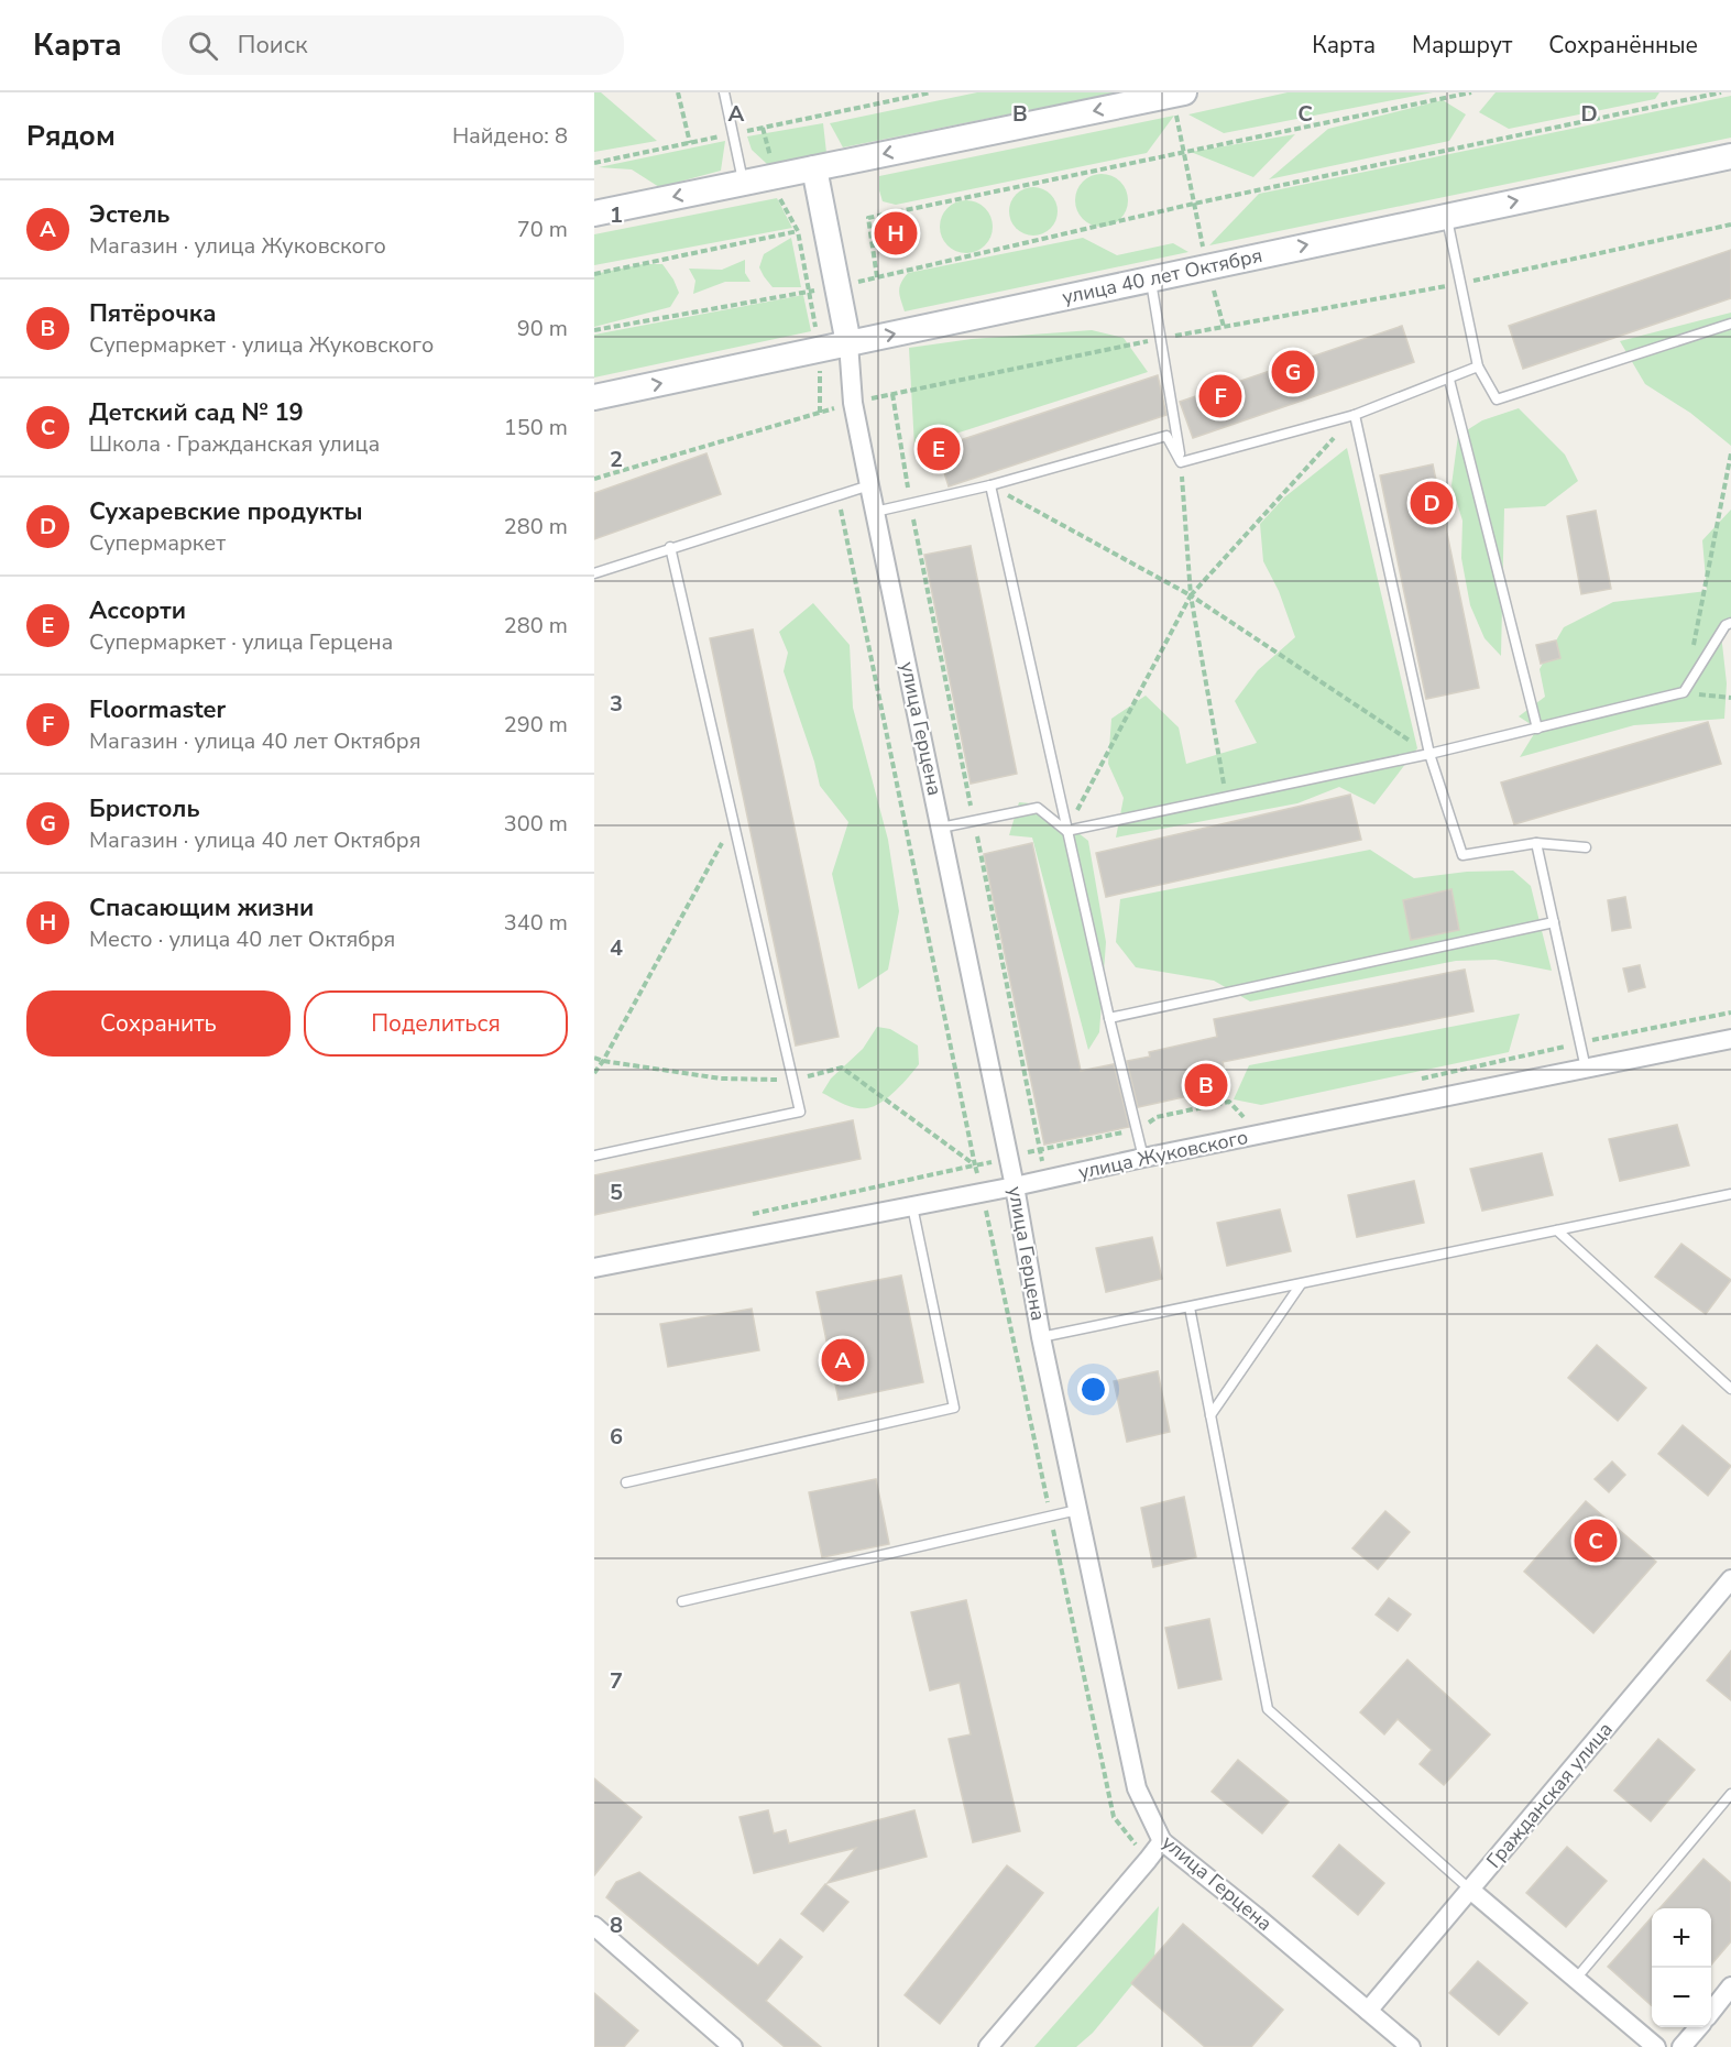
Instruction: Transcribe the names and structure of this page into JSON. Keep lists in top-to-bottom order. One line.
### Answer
{"streets":{"street":["улица 40 лет Октября","улица Герцена","улица Жуковского","Гражданская улица"]},"crossings":[["улица 40 лет Октября","улица Герцена"],["улица Герцена","улица Жуковского"],["улица Герцена","Гражданская улица"]],"page":{"header":"Карта","search":"Поиск","nav":["Карта","Маршрут","Сохранённые"],"heading":["Рядом","Найдено: 8"],"list":[{"mark":"A","name":"Эстель","note":"Магазин · улица Жуковского","value":"70 m"},{"mark":"B","name":"Пятёрочка","note":"Супермаркет · улица Жуковского","value":"90 m"},{"mark":"C","name":"Детский сад № 19","note":"Школа · Гражданская улица","value":"150 m"},{"mark":"D","name":"Сухаревские продукты","note":"Супермаркет","value":"280 m"},{"mark":"E","name":"Ассорти","note":"Супермаркет · улица Герцена","value":"280 m"},{"mark":"F","name":"Floormaster","note":"Магазин · улица 40 лет Октября","value":"290 m"},{"mark":"G","name":"Бристоль","note":"Магазин · улица 40 лет Октября","value":"300 m"},{"mark":"H","name":"Спасающим жизни","note":"Место · улица 40 лет Октября","value":"340 m"}],"pins":["H","G","F","E","D","B","A","C"],"buttons":["Сохранить","Поделиться"],"map_buttons":["+","−"]},"grid":{"columns":["A","B","C","D"],"rows":["1","2","3","4","5","6","7","8"]}}
